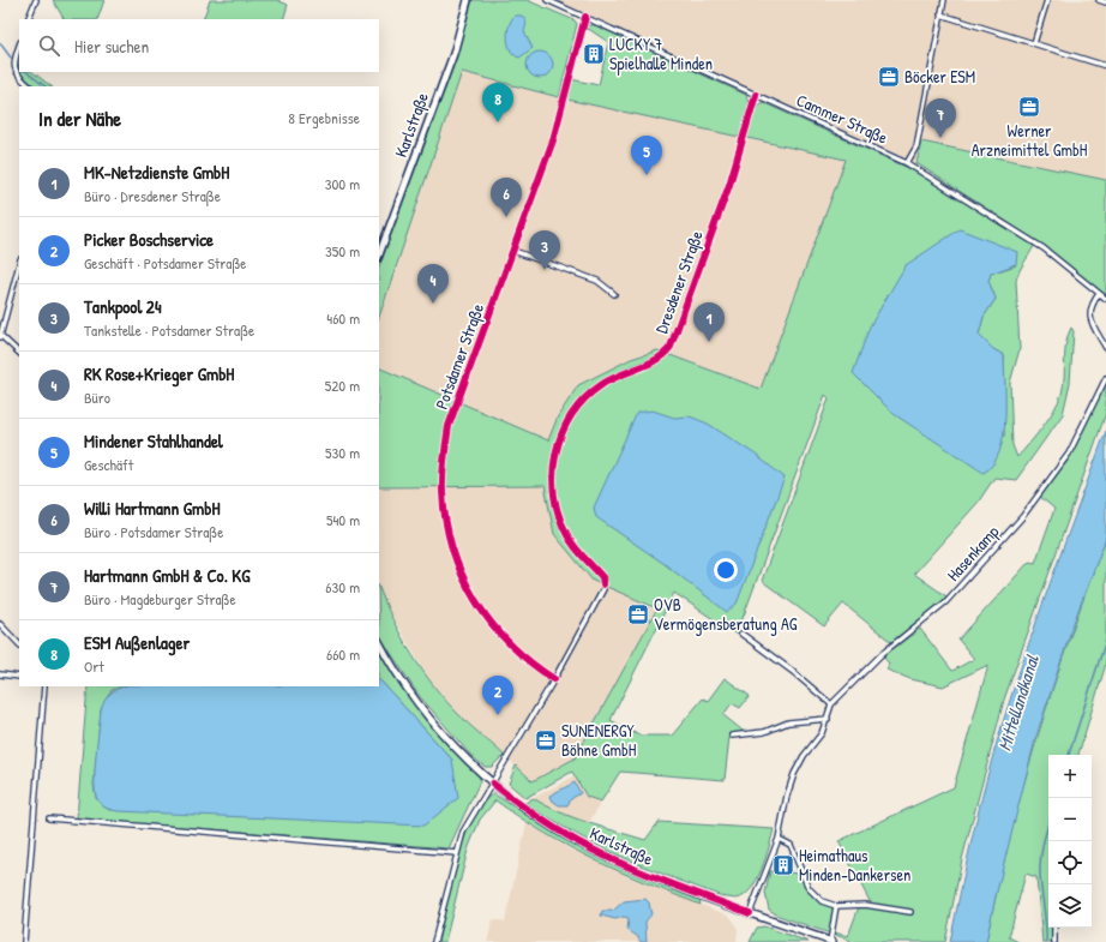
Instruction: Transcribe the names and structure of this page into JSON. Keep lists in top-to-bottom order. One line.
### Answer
{"streets":{"street":["Cammer Straße","Karlstraße","Dresdener Straße","Potsdamer Straße","Hasenkamp"]},"crossings":[["Cammer Straße","Dresdener Straße"],["Cammer Straße","Potsdamer Straße"],["Dresdener Straße","Potsdamer Straße"]],"water":["Mittellandkanal"],"places":{"building":["LUCKY 7 Spielhalle Minden","Heimathaus Minden-Dankersen"],"office":["Böcker ESM","Werner Arzneimittel GmbH","OVB Vermögensberatung AG","SUNENERGY Böhne GmbH"]},"page":{"search":"Hier suchen","pins":["8","7","5","6","3","4","1","2"],"heading":["In der Nähe","8 Ergebnisse"],"list":[{"mark":"1","name":"MK-Netzdienste GmbH","note":"Büro · Dresdener Straße","value":"300 m"},{"mark":"2","name":"Picker Boschservice","note":"Geschäft · Potsdamer Straße","value":"350 m"},{"mark":"3","name":"Tankpool 24","note":"Tankstelle · Potsdamer Straße","value":"460 m"},{"mark":"4","name":"RK Rose+Krieger GmbH","note":"Büro","value":"520 m"},{"mark":"5","name":"Mindener Stahlhandel","note":"Geschäft","value":"530 m"},{"mark":"6","name":"Willi Hartmann GmbH","note":"Büro · Potsdamer Straße","value":"540 m"},{"mark":"7","name":"Hartmann GmbH & Co. KG","note":"Büro · Magdeburger Straße","value":"630 m"},{"mark":"8","name":"ESM Außenlager","note":"Ort","value":"660 m"}],"map_buttons":["+","−"]}}
